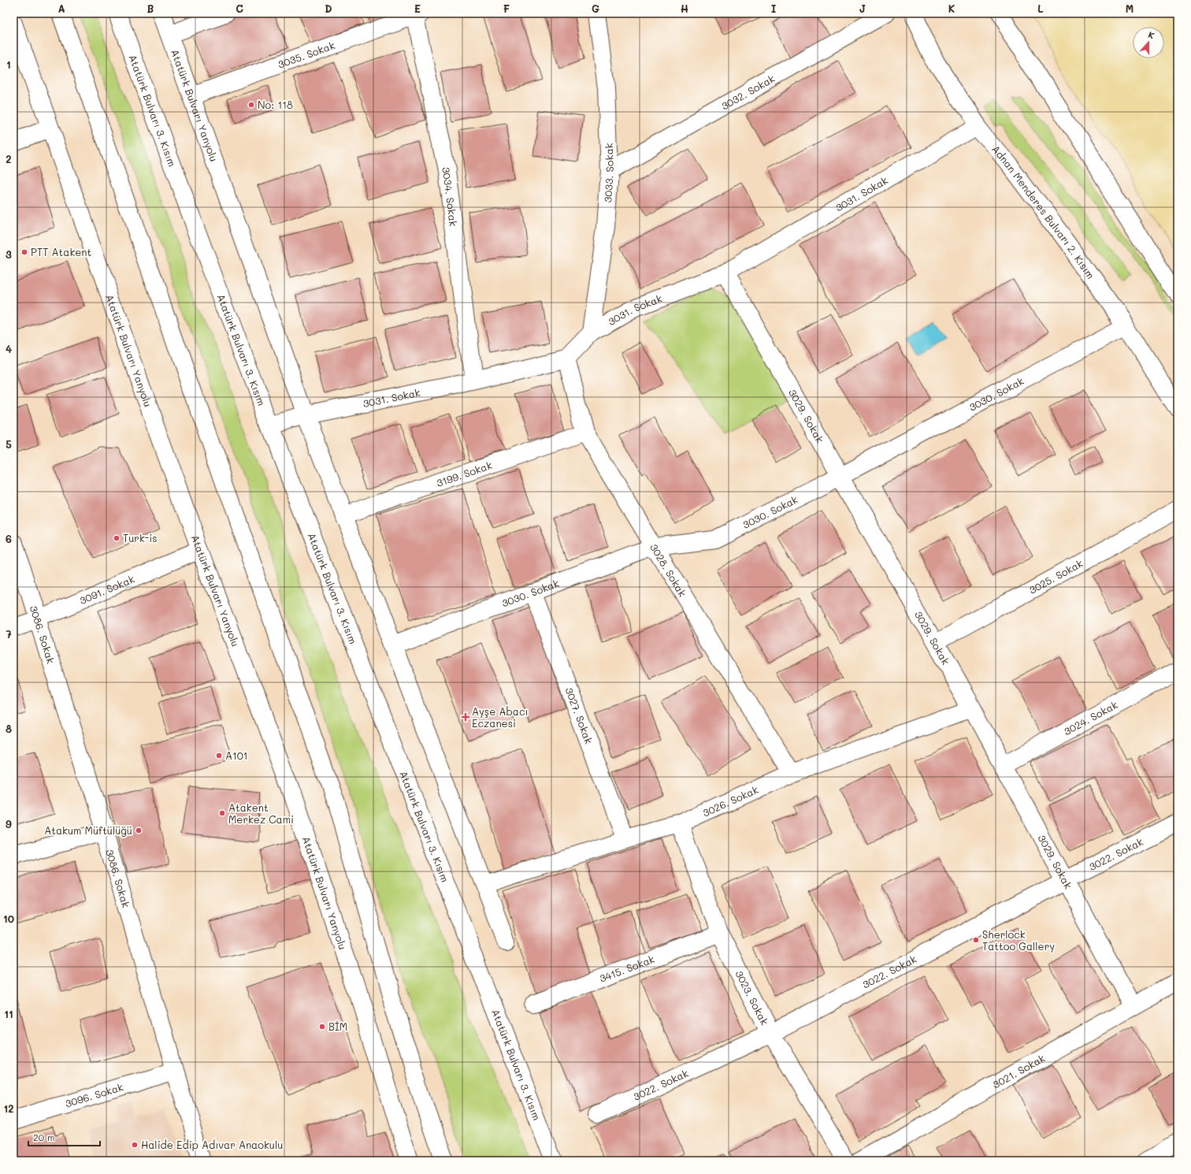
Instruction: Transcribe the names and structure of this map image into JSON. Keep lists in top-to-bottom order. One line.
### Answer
{"streets":{"main road":["3035. Sokak","3032. Sokak","Atatürk Bulvarı Yanyolu","Atatürk Bulvarı 3. Kısım","3033. Sokak","3031. Sokak","3034. Sokak","Adnan Menderes Bulvarı 2. Kısım","3030. Sokak","3029. Sokak","3199. Sokak","3028. Sokak","3025. Sokak","3091. Sokak","3086. Sokak","3027. Sokak","3024. Sokak","3026. Sokak","3022. Sokak","3415. Sokak","3023. Sokak","3021. Sokak","3096. Sokak"]},"crossings":[["3035. Sokak","Atatürk Bulvarı Yanyolu"],["3035. Sokak","3034. Sokak"],["3032. Sokak","3033. Sokak"],["Atatürk Bulvarı Yanyolu","3031. Sokak"],["Atatürk Bulvarı Yanyolu","3030. Sokak"],["Atatürk Bulvarı Yanyolu","3199. Sokak"],["Atatürk Bulvarı Yanyolu","3091. Sokak"],["Atatürk Bulvarı Yanyolu","3026. Sokak"],["Atatürk Bulvarı 3. Kısım","3031. Sokak"],["3033. Sokak","3031. Sokak"],["3031. Sokak","3034. Sokak"],["3031. Sokak","Adnan Menderes Bulvarı 2. Kısım"],["3031. Sokak","3029. Sokak"],["3031. Sokak","3028. Sokak"],["Adnan Menderes Bulvarı 2. Kısım","3030. Sokak"],["3030. Sokak","3029. Sokak"],["3030. Sokak","3028. Sokak"],["3030. Sokak","3027. Sokak"],["3029. Sokak","3025. Sokak"],["3029. Sokak","3024. Sokak"],["3029. Sokak","3026. Sokak"],["3029. Sokak","3022. Sokak"],["3029. Sokak","3021. Sokak"],["3199. Sokak","3028. Sokak"],["3028. Sokak","3026. Sokak"],["3091. Sokak","3086. Sokak"],["3086. Sokak","3096. Sokak"],["3027. Sokak","3026. Sokak"],["3026. Sokak","3023. Sokak"],["3022. Sokak","3023. Sokak"],["3415. Sokak","3023. Sokak"]],"places":{"other":["No: 118","PTT Atakent","Turk-is","A101","Atakent Merkez Cami","Atakum Müftülüğü","Sherlock Tattoo Gallery","BİM","Halide Edip Adıvar Anaokulu"],"health":["Ayşe Abacı Eczanesi"]},"scale_bar":"20 m","north":"top","grid":{"columns":["A","B","C","D","E","F","G","H","I","J","K","L","M"],"rows":["1","2","3","4","5","6","7","8","9","10","11","12"]}}
